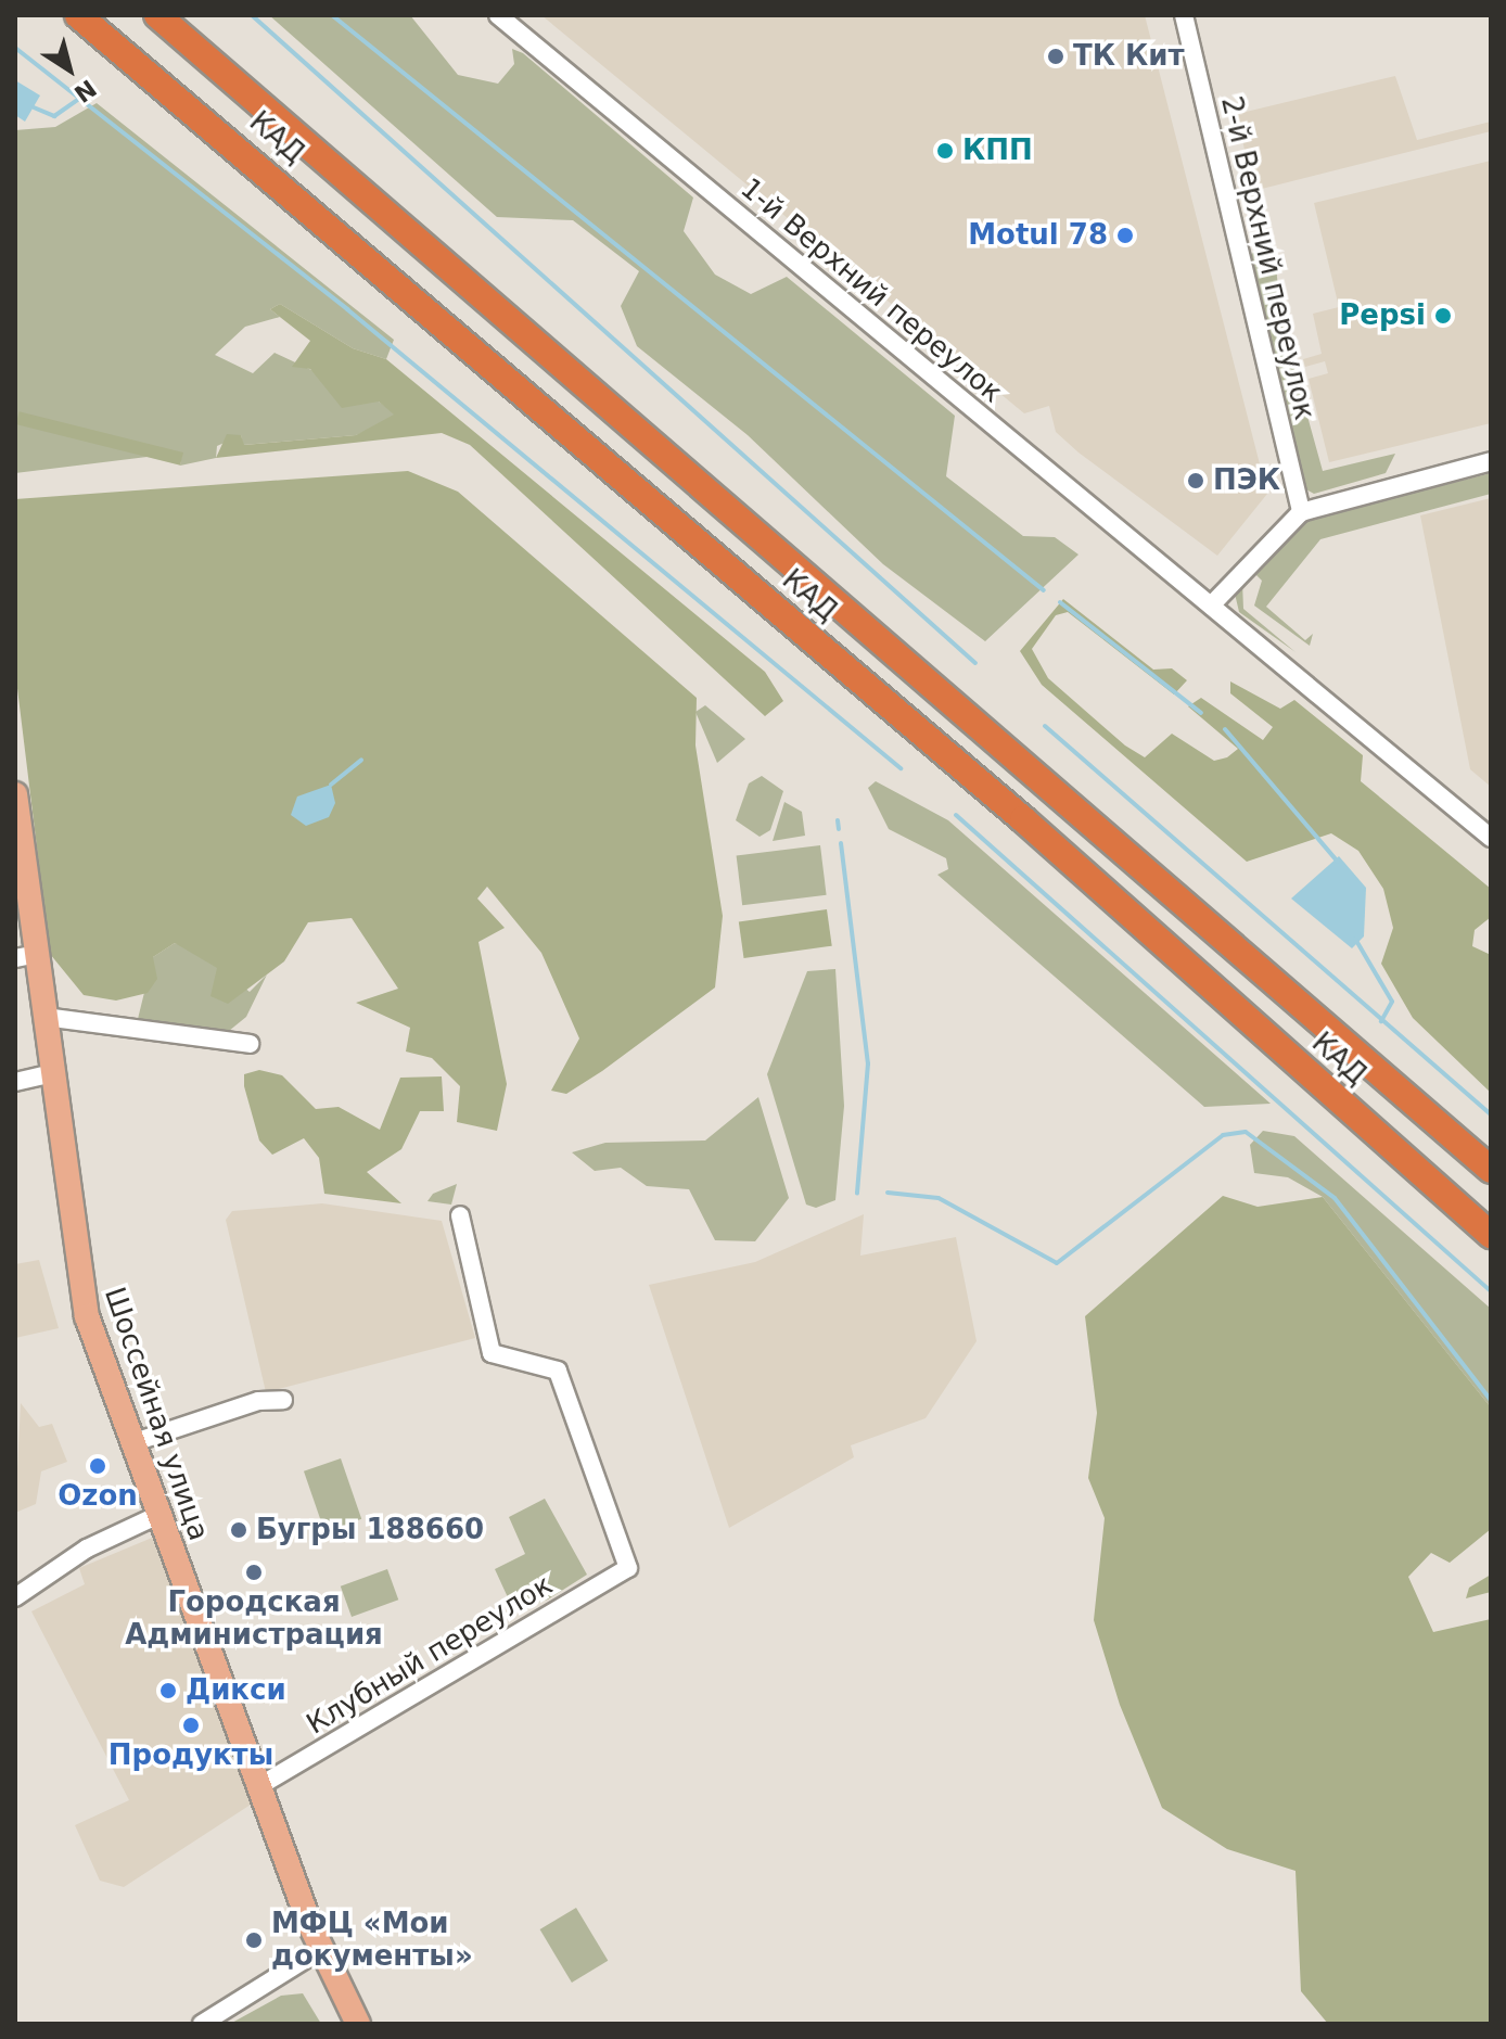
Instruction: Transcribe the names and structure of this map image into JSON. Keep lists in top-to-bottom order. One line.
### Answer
{"streets":{"highway":["КАД"],"main road":["Шоссейная улица"],"street":["2-й Верхний переулок","1-й Верхний переулок","Клубный переулок"]},"crossings":[["Шоссейная улица","Клубный переулок"]],"places":["ТК Кит","КПП","Motul 78","Pepsi","ПЭК","Ozon","Бугры 188660","Городская Администрация","Дикси","Продукты","МФЦ «Мои документы»"],"north":"bottom right"}
